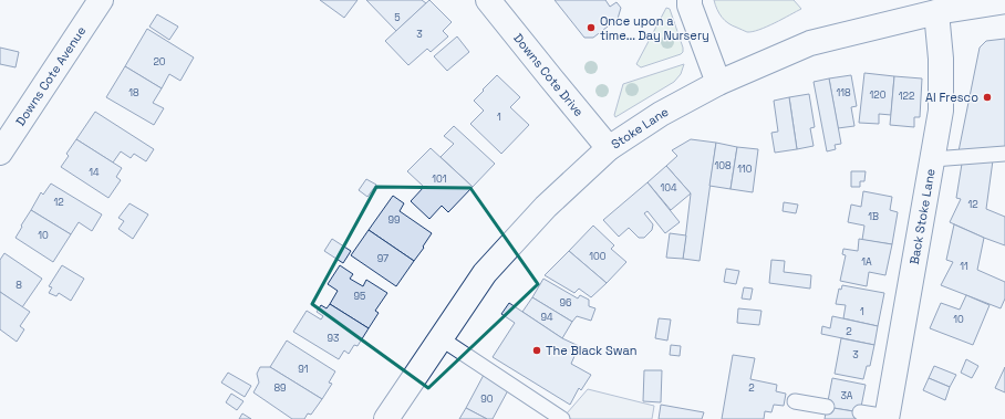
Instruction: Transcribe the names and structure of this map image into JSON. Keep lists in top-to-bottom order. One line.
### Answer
{"streets":{"street":["Downs Cote Drive","Downs Cote Avenue","Stoke Lane","Back Stoke Lane"]},"crossings":[["Downs Cote Drive","Stoke Lane"],["Stoke Lane","Back Stoke Lane"]],"places":["Once upon a time... Day Nursery","Al Fresco","The Black Swan"],"house_numbers":["5","3","20","18","118","120","122","1","108","110","14","101","104","12","12","1B","99","10","100","97","1A","11","8","95","96","1","94","10","2","93","3","91","89","2","3A","90"]}
